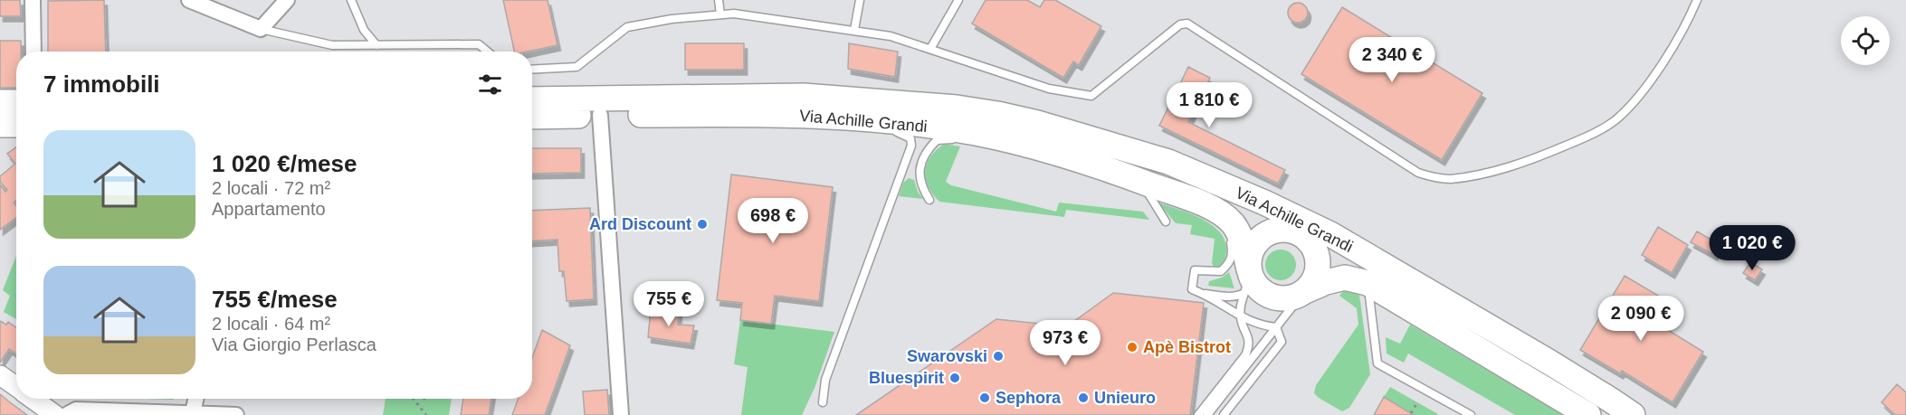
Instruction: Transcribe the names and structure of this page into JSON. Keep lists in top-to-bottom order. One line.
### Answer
{"streets":{"main road":["Via Achille Grandi"]},"places":["Ard Discount","Apè Bistrot","Swarovski","Bluespirit","Sephora","Unieuro"],"page":{"price":["2 340 €","1 810 €","698 €","1 020 €","755 €","2 090 €","973 €"],"heading":"7 immobili","list":[{"name":"1 020 €/mese","note":"2 locali · 72 m² · Appartamento"},{"name":"755 €/mese","note":"2 locali · 64 m² · Via Giorgio Perlasca"}]}}
